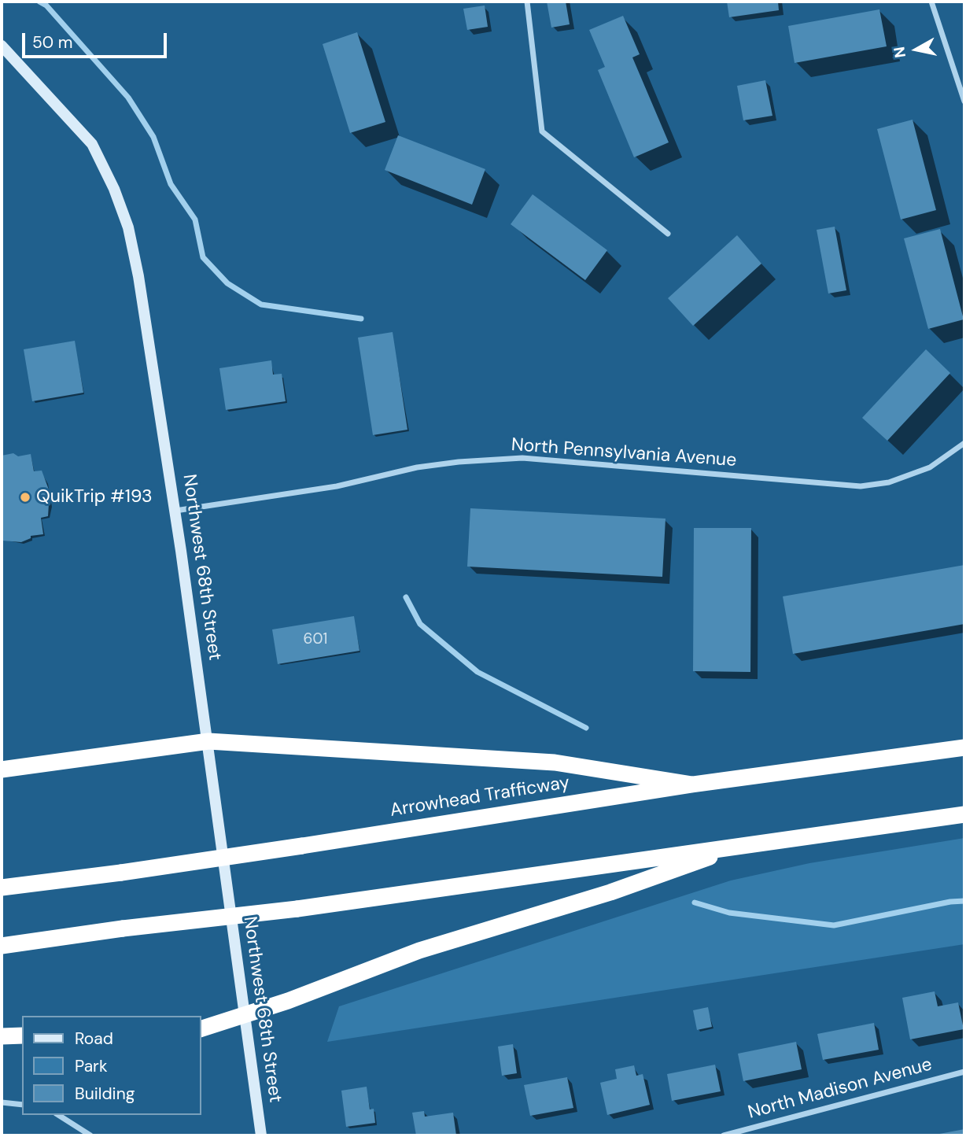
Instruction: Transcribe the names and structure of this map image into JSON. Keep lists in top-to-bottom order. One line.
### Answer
{"streets":{"highway":["Arrowhead Trafficway"],"main road":["Northwest 68th Street"],"street":["North Pennsylvania Avenue","North Madison Avenue"]},"crossings":[["North Pennsylvania Avenue","Northwest 68th Street"]],"places":["QuikTrip #193"],"house_numbers":["601"],"legend":["Road","Park","Building"],"scale_bar":"50 m","north":"left"}
